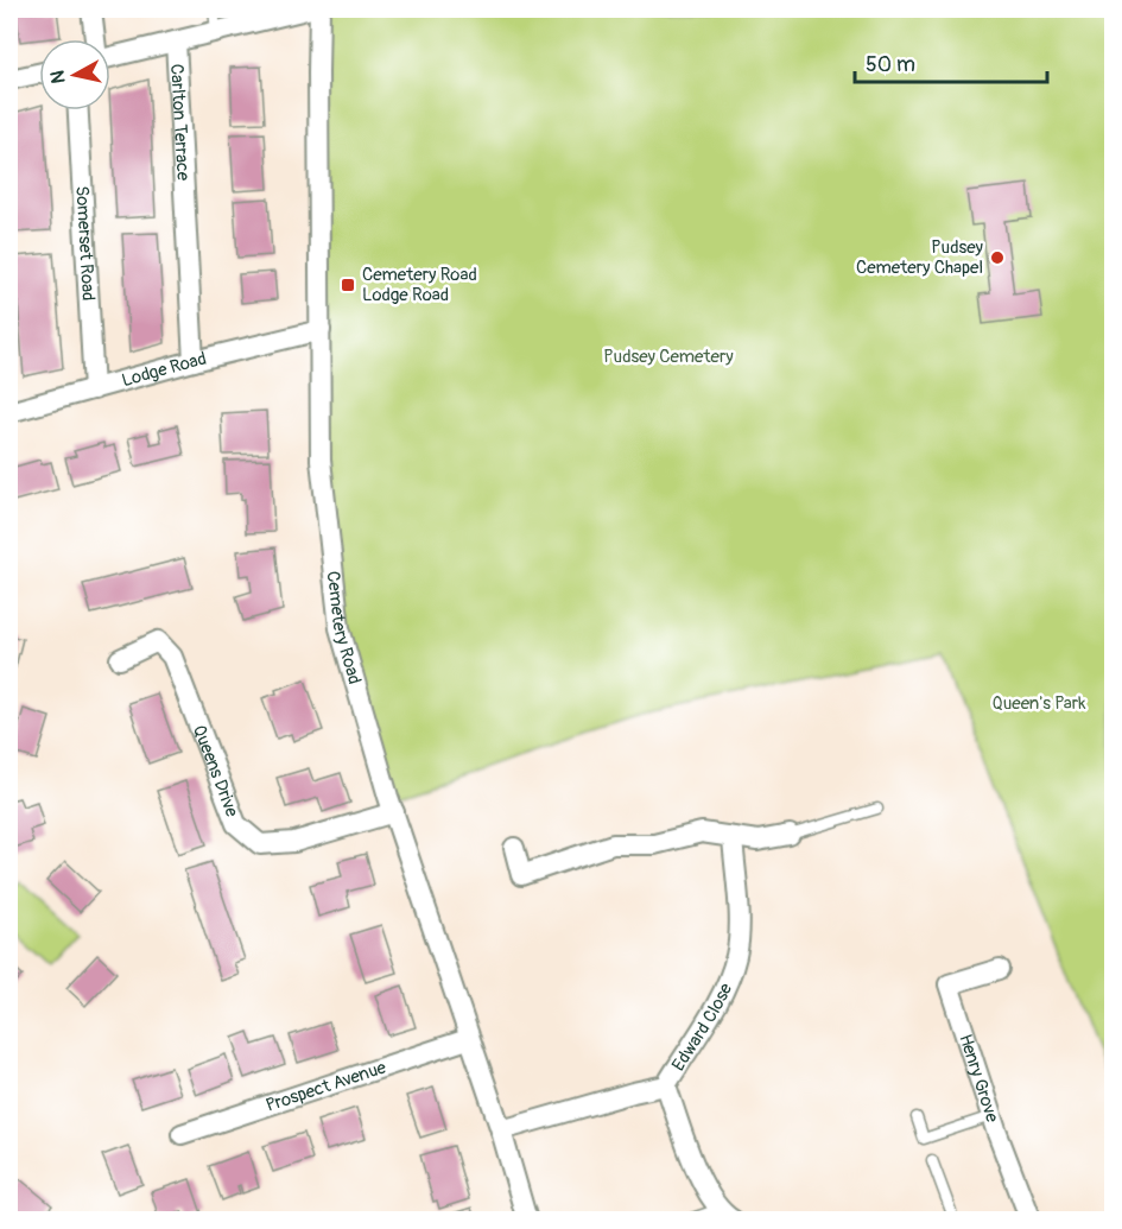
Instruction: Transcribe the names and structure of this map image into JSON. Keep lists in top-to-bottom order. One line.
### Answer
{"streets":{"street":["Carlton Terrace","Somerset Road","Lodge Road","Cemetery Road","Queens Drive","Edward Close","Henry Grove","Prospect Avenue"]},"crossings":[["Carlton Terrace","Lodge Road"],["Somerset Road","Lodge Road"],["Lodge Road","Cemetery Road"],["Cemetery Road","Queens Drive"],["Cemetery Road","Edward Close"],["Cemetery Road","Prospect Avenue"]],"parks":["Pudsey Cemetery","Queen's Park"],"places":{"other":["Pudsey Cemetery Chapel"],"transit":["Cemetery Road Lodge Road"]},"scale_bar":"50 m","north":"left"}
